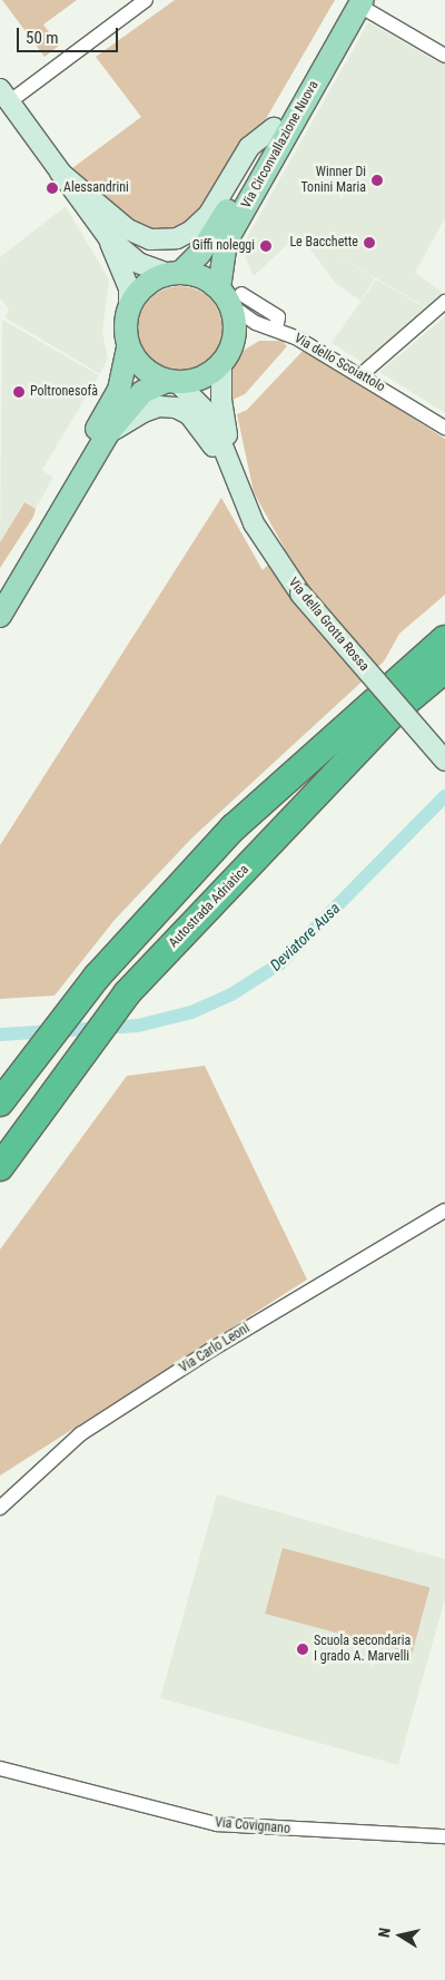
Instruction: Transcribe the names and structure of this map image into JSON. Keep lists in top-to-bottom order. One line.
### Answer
{"streets":{"highway":["Autostrada Adriatica"],"main road":["Via Circonvallazione Nuova"],"street":["Via dello Scoiattolo","Via della Grotta Rossa","Via Carlo Leoni","Via Covignano"]},"crossings":[["Via Circonvallazione Nuova","Via dello Scoiattolo"],["Via Circonvallazione Nuova","Via della Grotta Rossa"],["Via dello Scoiattolo","Via della Grotta Rossa"]],"water":["Deviatore Ausa"],"places":["Winner Di Tonini Maria","Alessandrini","Le Bacchette","Giffi noleggi","Poltronesofà","Scuola secondaria I grado A. Marvelli"],"scale_bar":"50 m","north":"left"}
